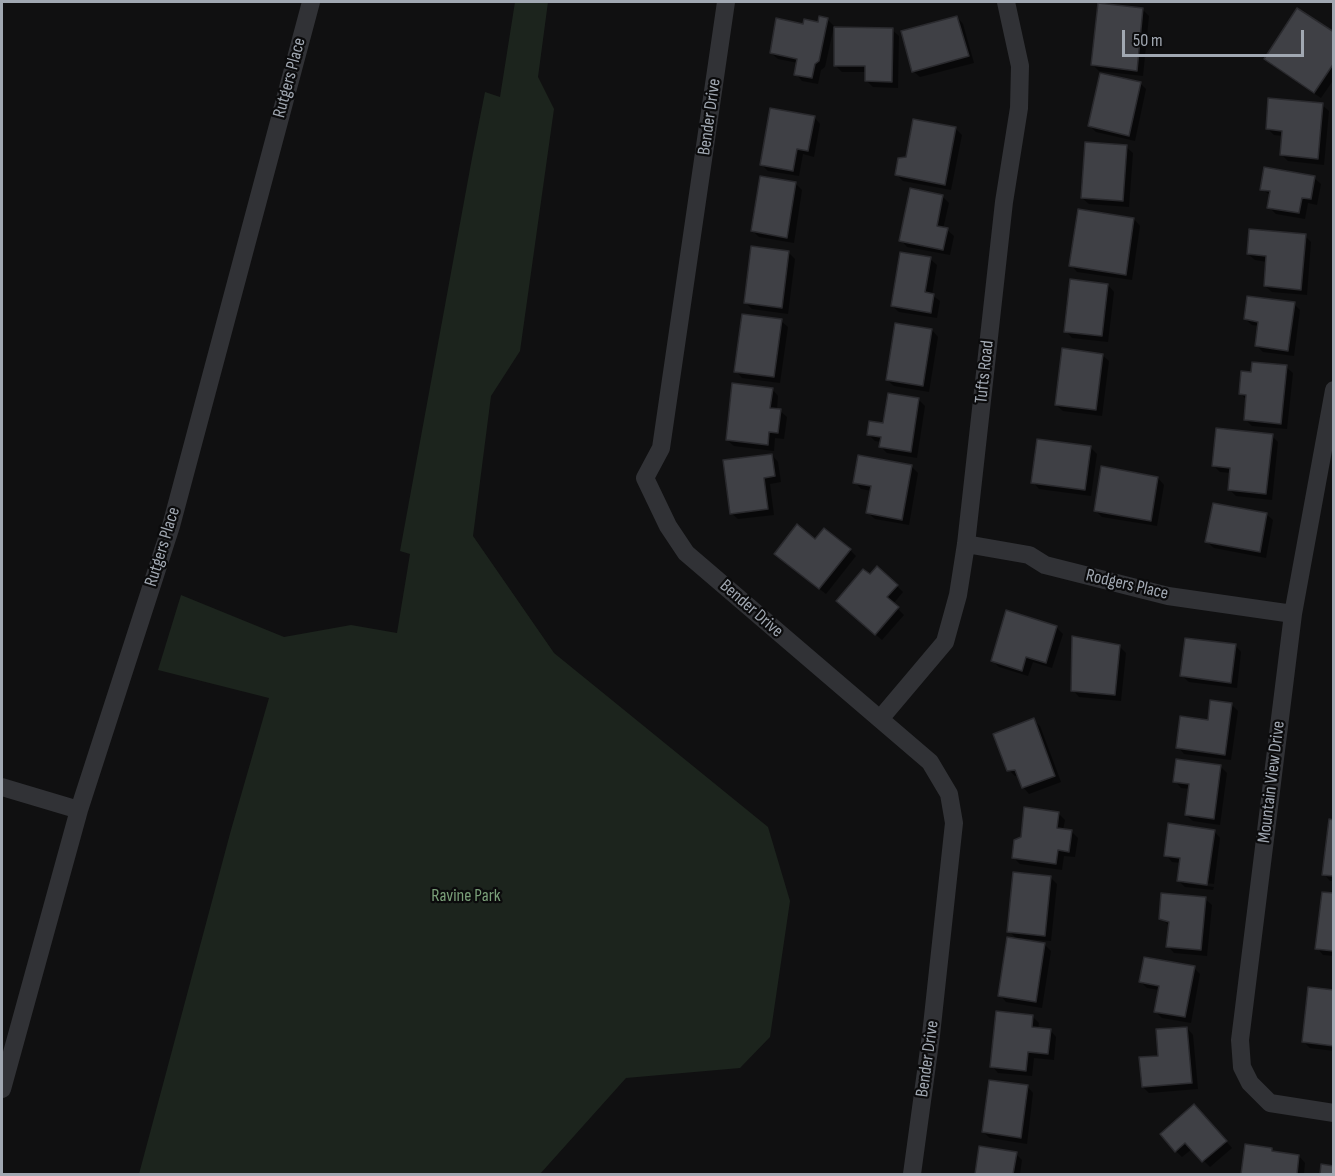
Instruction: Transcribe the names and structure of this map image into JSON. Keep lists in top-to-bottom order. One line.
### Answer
{"streets":{"street":["Rutgers Place","Bender Drive","Tufts Road","Rodgers Place","Mountain View Drive"]},"crossings":[["Bender Drive","Tufts Road"],["Tufts Road","Rodgers Place"],["Rodgers Place","Mountain View Drive"]],"parks":["Ravine Park"],"scale_bar":"50 m"}
